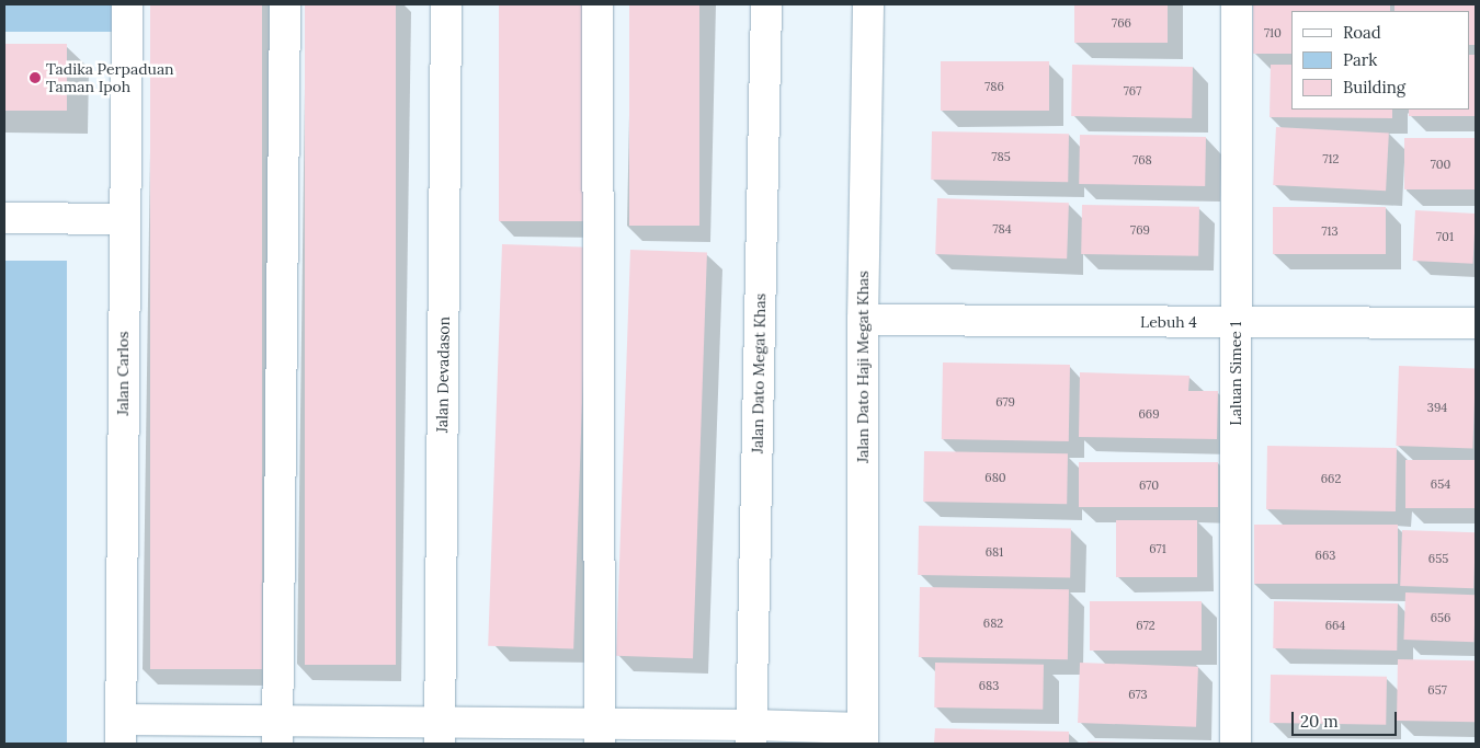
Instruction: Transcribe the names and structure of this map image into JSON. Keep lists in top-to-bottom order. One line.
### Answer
{"streets":{"street":["Lebuh 4","Jalan Dato Haji Megat Khas","Jalan Carlos","Jalan Dato Megat Khas","Laluan Simee 1","Jalan Devadason"]},"crossings":[["Lebuh 4","Jalan Dato Haji Megat Khas"],["Lebuh 4","Laluan Simee 1"]],"places":["Tadika Perpaduan Taman Ipoh"],"house_numbers":["766","710","786","767","785","712","768","700","784","769","713","701","679","394","669","680","662","654","670","671","681","663","655","656","682","672","664","683","657","673"],"legend":["Road","Park","Building"],"scale_bar":"20 m"}
